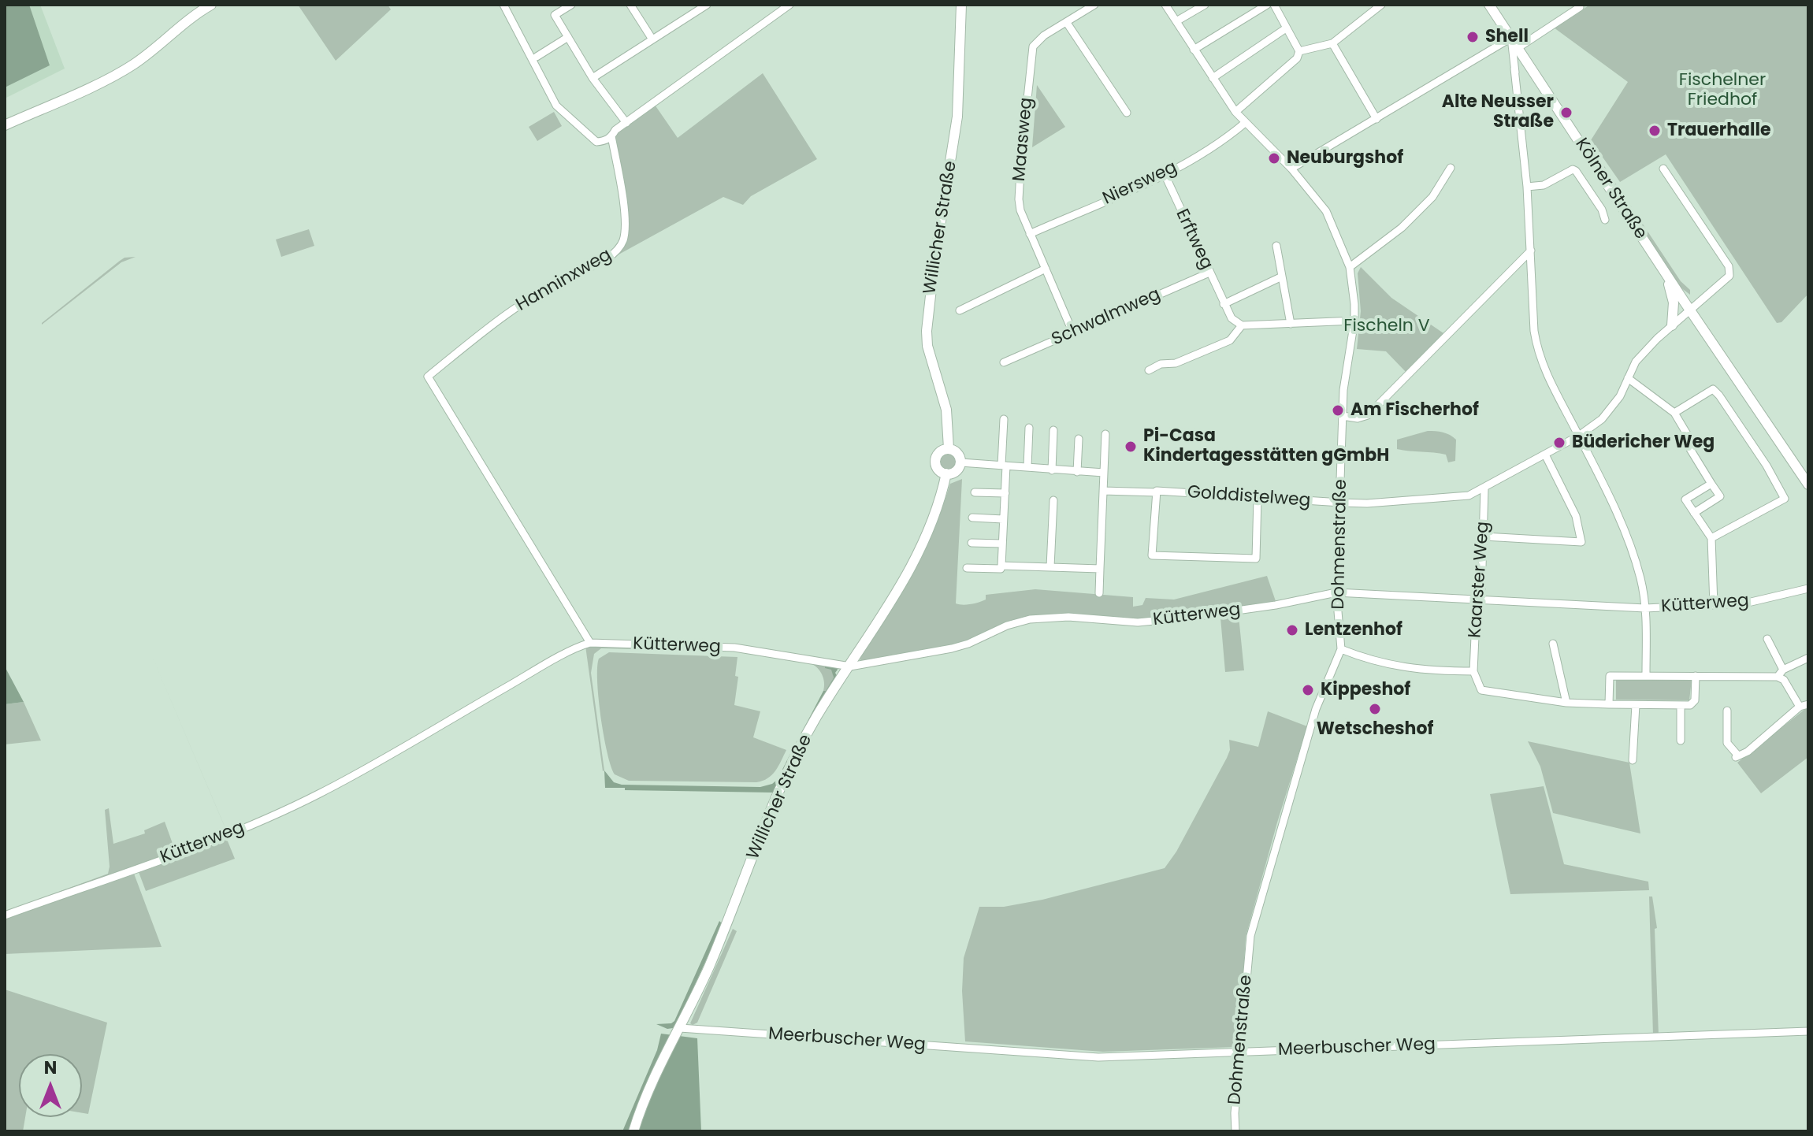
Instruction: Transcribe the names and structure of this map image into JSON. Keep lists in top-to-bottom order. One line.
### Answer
{"streets":{"street":["Maasweg","Niersweg","Kölner Straße","Willicher Straße","Erftweg","Hanninxweg","Schwalmweg","Golddistelweg","Dohmenstraße","Kaarster Weg","Kütterweg","Meerbuscher Weg"]},"crossings":[["Maasweg","Niersweg"],["Maasweg","Schwalmweg"],["Niersweg","Erftweg"],["Niersweg","Dohmenstraße"],["Willicher Straße","Kütterweg"],["Willicher Straße","Meerbuscher Weg"],["Erftweg","Schwalmweg"],["Hanninxweg","Kütterweg"],["Golddistelweg","Dohmenstraße"],["Dohmenstraße","Kütterweg"],["Dohmenstraße","Meerbuscher Weg"],["Kaarster Weg","Kütterweg"]],"parks":["Fischelner Friedhof","Fischeln V"],"places":["Shell","Alte Neusser Straße","Trauerhalle","Neuburgshof","Am Fischerhof","Büdericher Weg","Pi-Casa Kindertagesstätten gGmbH","Lentzenhof","Kippeshof","Wetscheshof"],"north":"top"}
